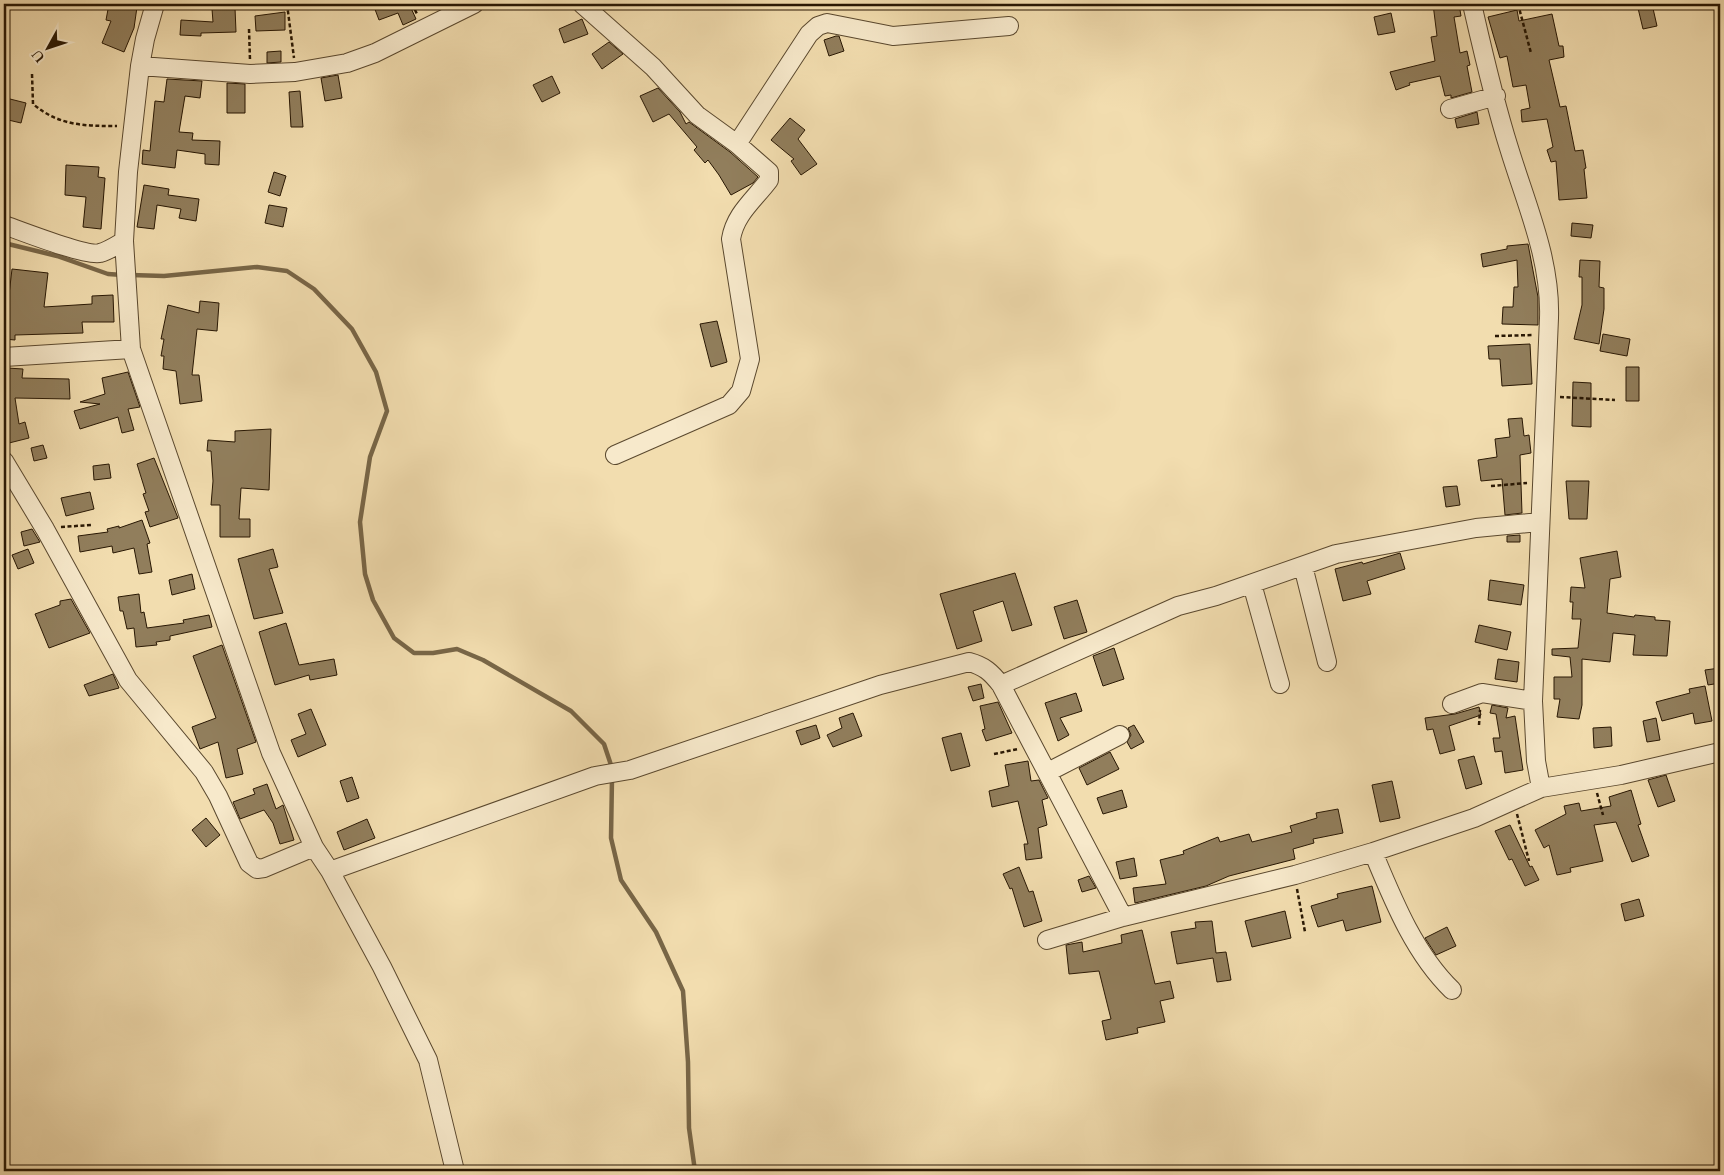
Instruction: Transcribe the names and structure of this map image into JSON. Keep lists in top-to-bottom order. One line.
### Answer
{"north":"bottom left"}
